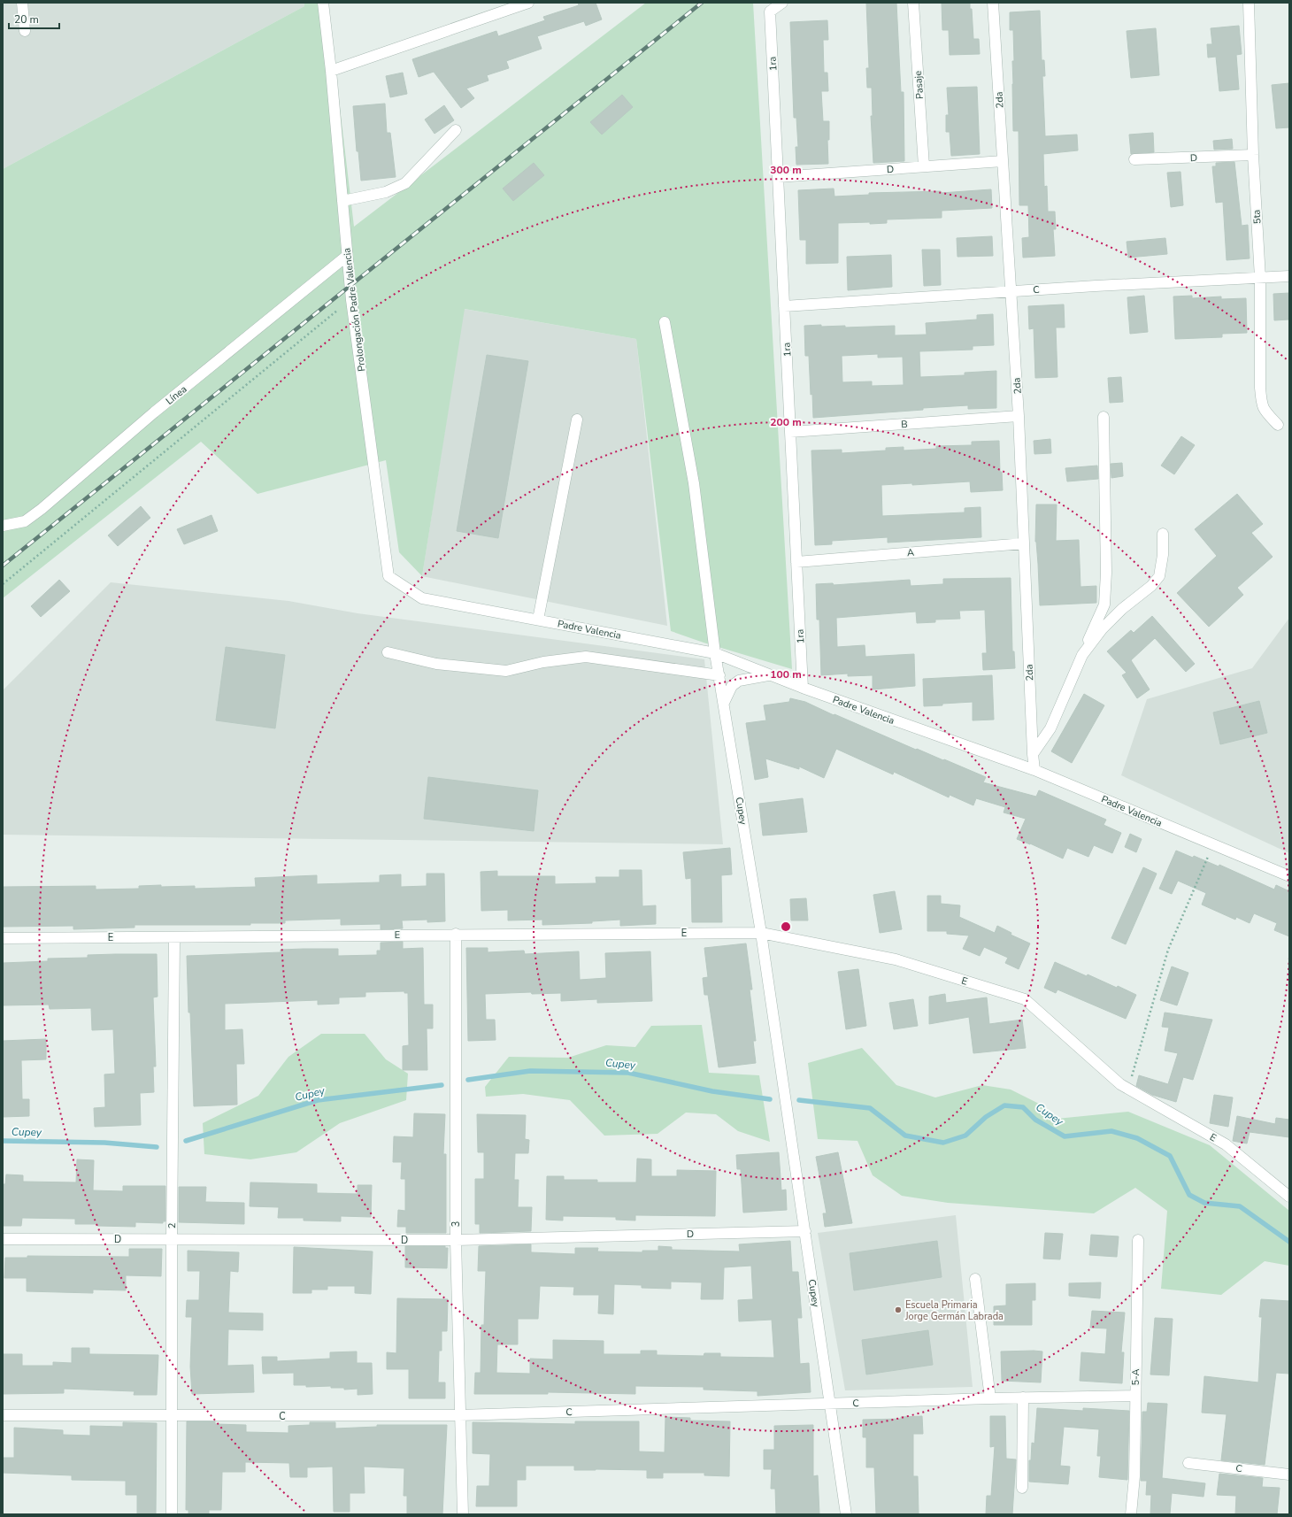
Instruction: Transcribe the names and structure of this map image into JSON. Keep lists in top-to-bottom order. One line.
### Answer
{"streets":{"street":["1ra","Pasaje","2da","D","5ta","C","Prolongación Padre Valencia","Línea","B","A","Padre Valencia","Cupey","E","3","2","5-A"]},"crossings":[["1ra","D"],["1ra","C"],["1ra","B"],["1ra","A"],["1ra","Padre Valencia"],["Pasaje","D"],["2da","D"],["2da","C"],["2da","B"],["2da","A"],["2da","Padre Valencia"],["D","5ta"],["D","Cupey"],["D","3"],["D","2"],["5ta","C"],["C","Cupey"],["C","3"],["C","2"],["C","5-A"],["Prolongación Padre Valencia","Línea"],["Prolongación Padre Valencia","Padre Valencia"],["Padre Valencia","Cupey"],["Cupey","E"],["E","3"],["E","2"]],"water":["Cupey"],"places":["Escuela Primaria Jorge Germán Labrada"],"scale_bar":"20 m","rings":["300 m","200 m","100 m"]}
